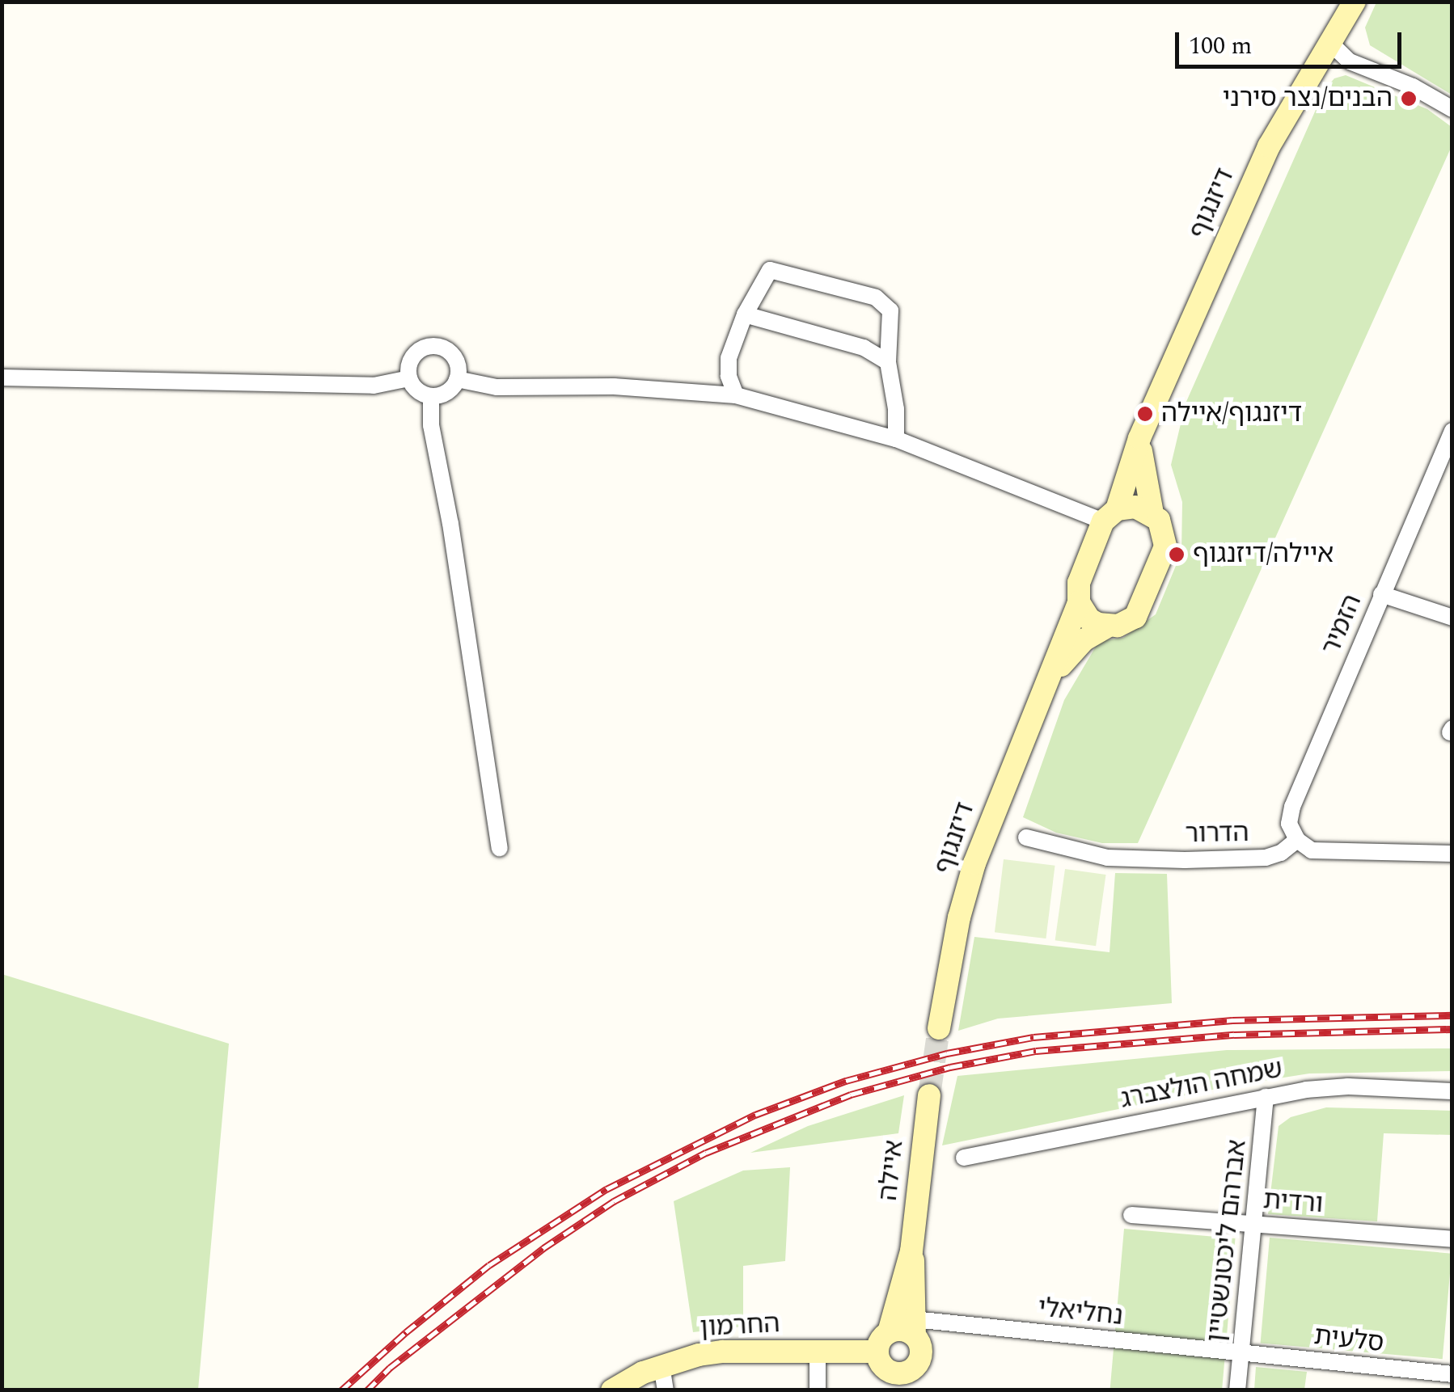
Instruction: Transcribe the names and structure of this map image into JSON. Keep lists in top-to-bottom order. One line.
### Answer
{"streets":{"street":["דיזנגוף","הזמיר","הדרור","שמחה הולצברג","איילה","ורדית","אברהם ליכטנשטיין","נחליאלי","החרמון","סלעית"]},"crossings":[["הזמיר","הדרור"],["שמחה הולצברג","אברהם ליכטנשטיין"],["איילה","נחליאלי"],["איילה","החרמון"],["ורדית","אברהם ליכטנשטיין"],["אברהם ליכטנשטיין","נחליאלי"],["אברהם ליכטנשטיין","סלעית"],["נחליאלי","סלעית"]],"places":["הבנים/נצר סירני","דיזנגוף/איילה","איילה/דיזנגוף"],"scale_bar":"100 m"}
